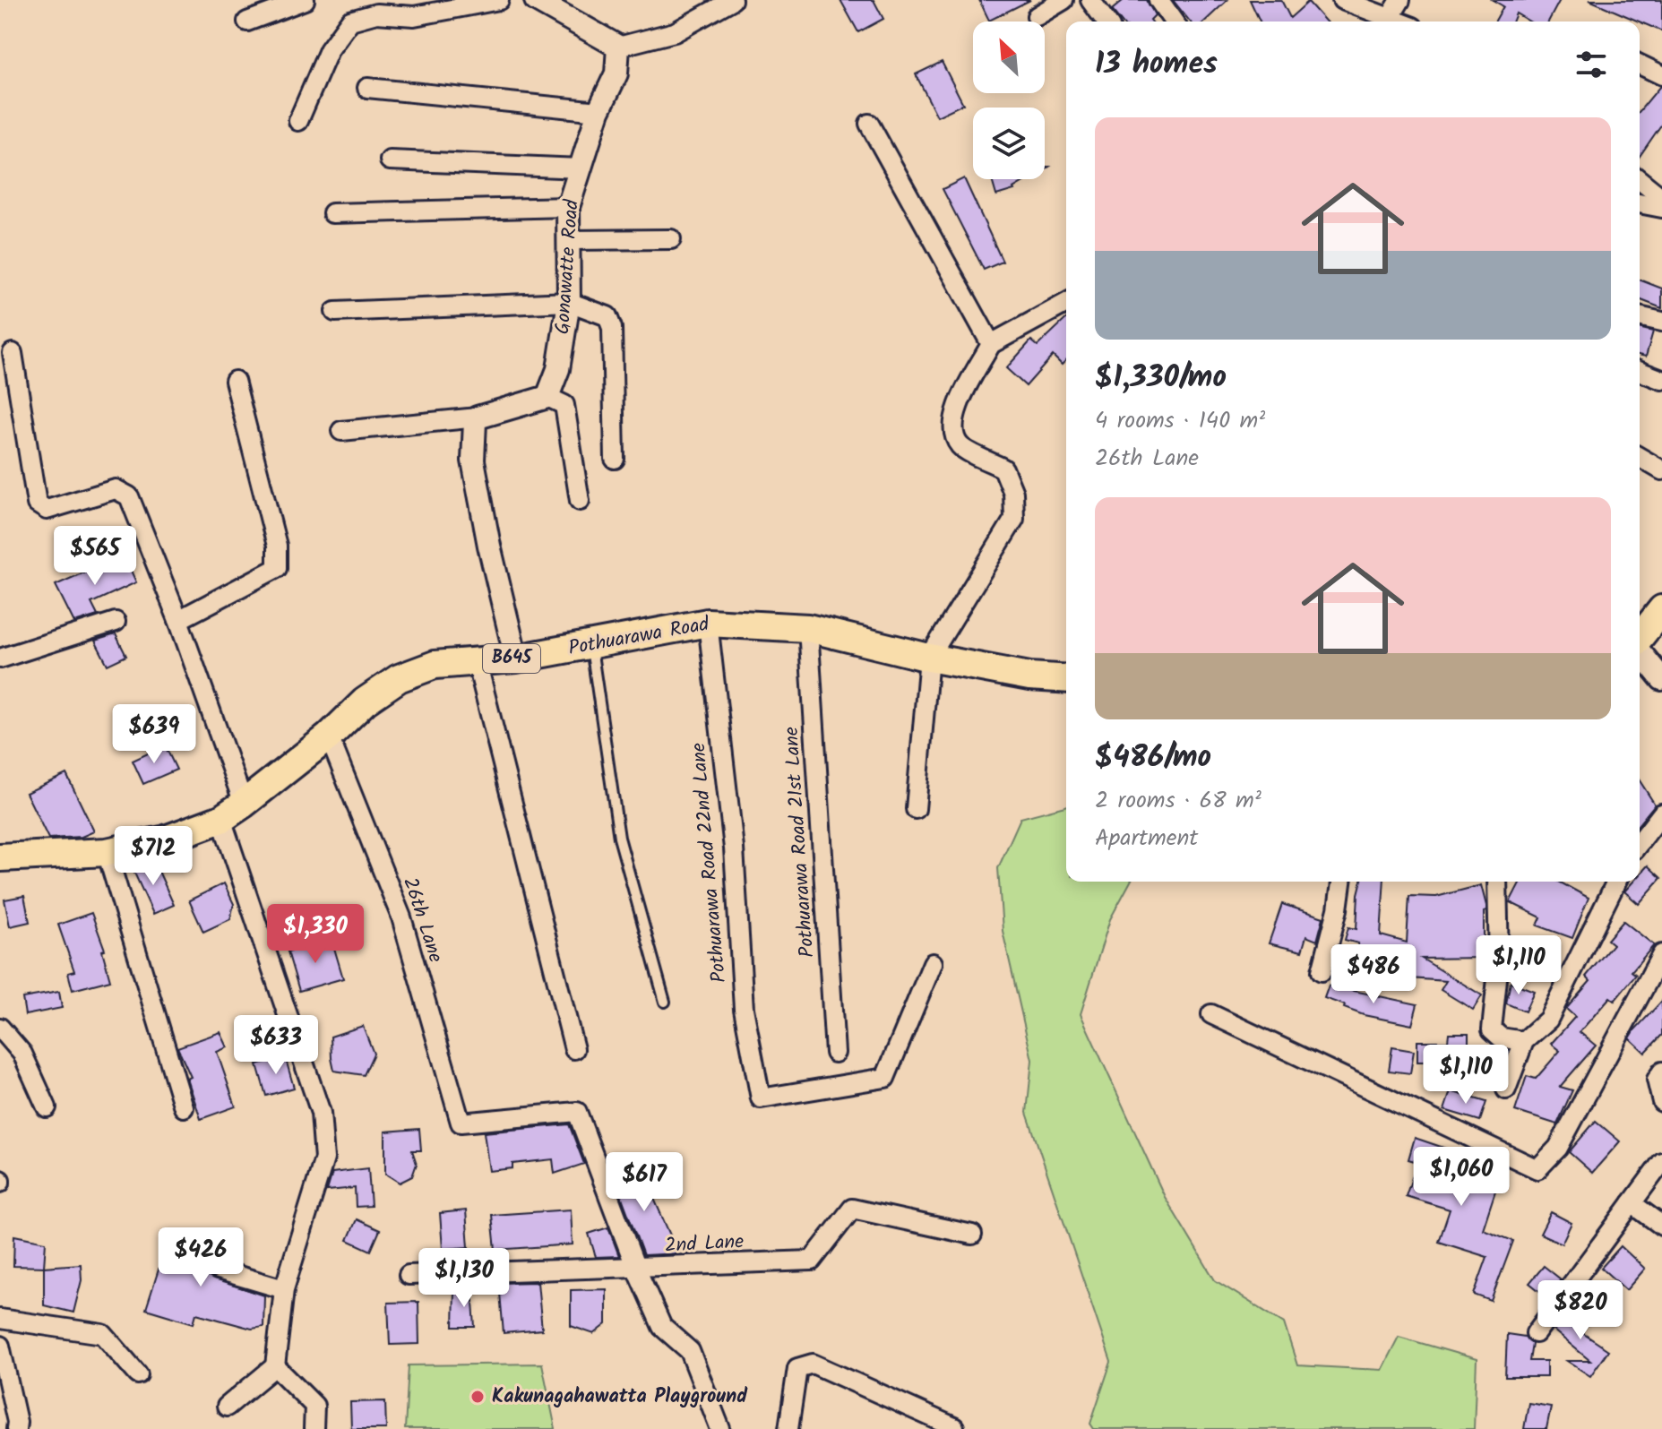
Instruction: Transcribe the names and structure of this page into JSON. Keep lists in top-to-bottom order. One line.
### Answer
{"streets":{"main road":["Pothuarawa Road","B645"],"street":["Gonawatte Road","Pothuarawa Road 21st Lane","Pothuarawa Road 22nd Lane","26th Lane","2nd Lane"]},"crossings":[["Pothuarawa Road","Pothuarawa Road 21st Lane"],["Pothuarawa Road","Pothuarawa Road 22nd Lane"],["Pothuarawa Road","26th Lane"],["26th Lane","2nd Lane"]],"places":["Kakunagahawatta Playground"],"north":"top left","page":{"heading":"13 homes","list":[{"name":"$1,330/mo","note":"4 rooms · 140 m² · 26th Lane"},{"name":"$486/mo","note":"2 rooms · 68 m² · Apartment"}],"price":["$565","$639","$712","$1,330","$1,110","$486","$633","$1,110","$1,060","$617","$426","$1,130","$820"]}}
